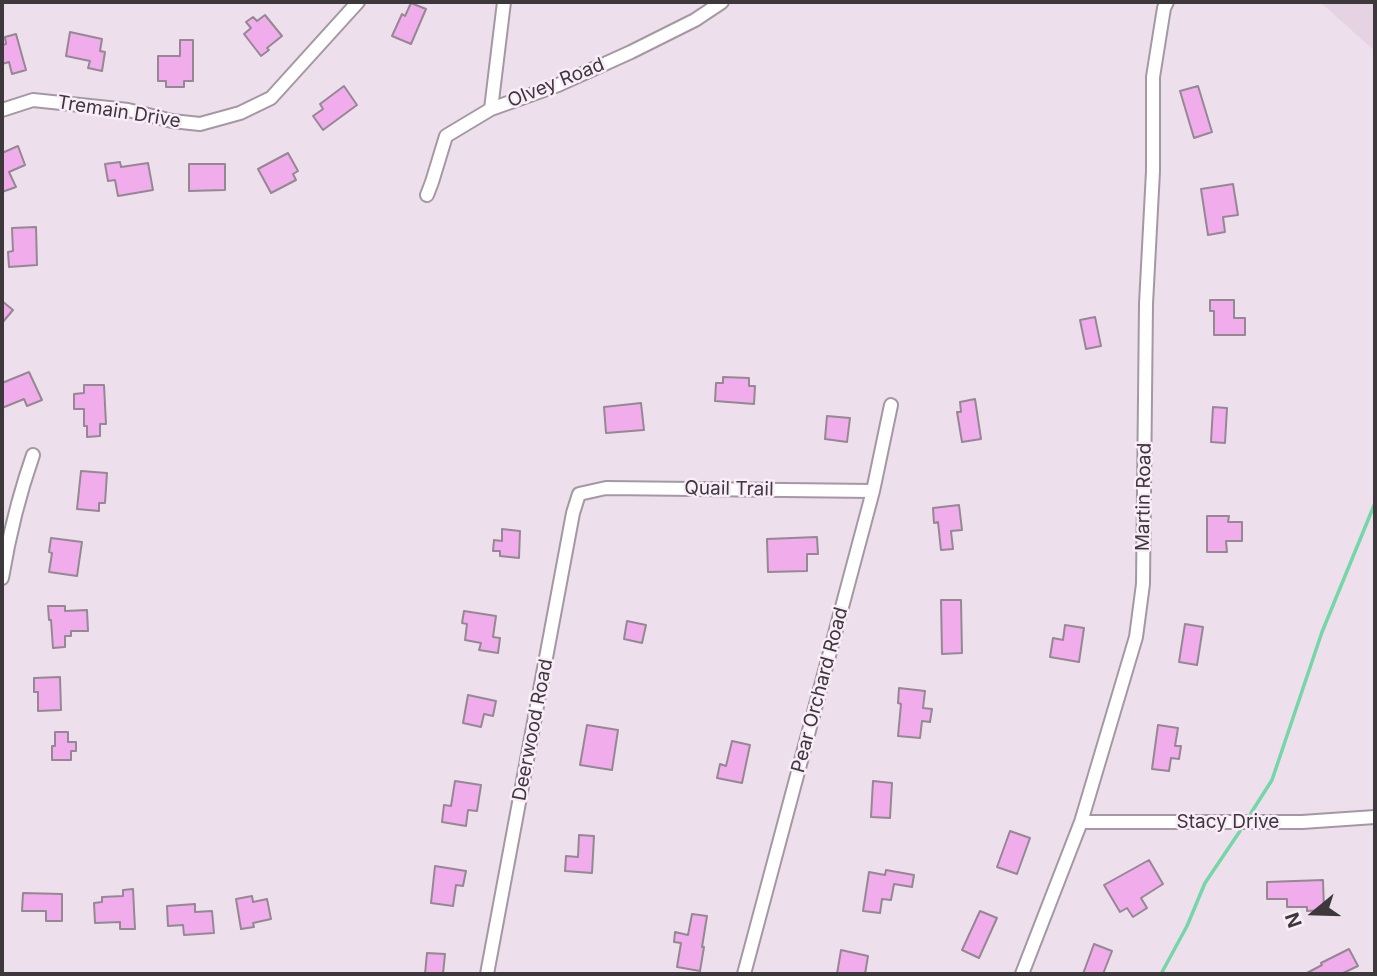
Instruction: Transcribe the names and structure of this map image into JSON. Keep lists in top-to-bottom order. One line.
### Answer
{"streets":{"street":["Olvey Road","Tremain Drive","Quail Trail","Martin Road","Pear Orchard Road","Deerwood Road","Stacy Drive"]},"crossings":[["Quail Trail","Pear Orchard Road"],["Quail Trail","Deerwood Road"],["Martin Road","Stacy Drive"]],"north":"left"}
